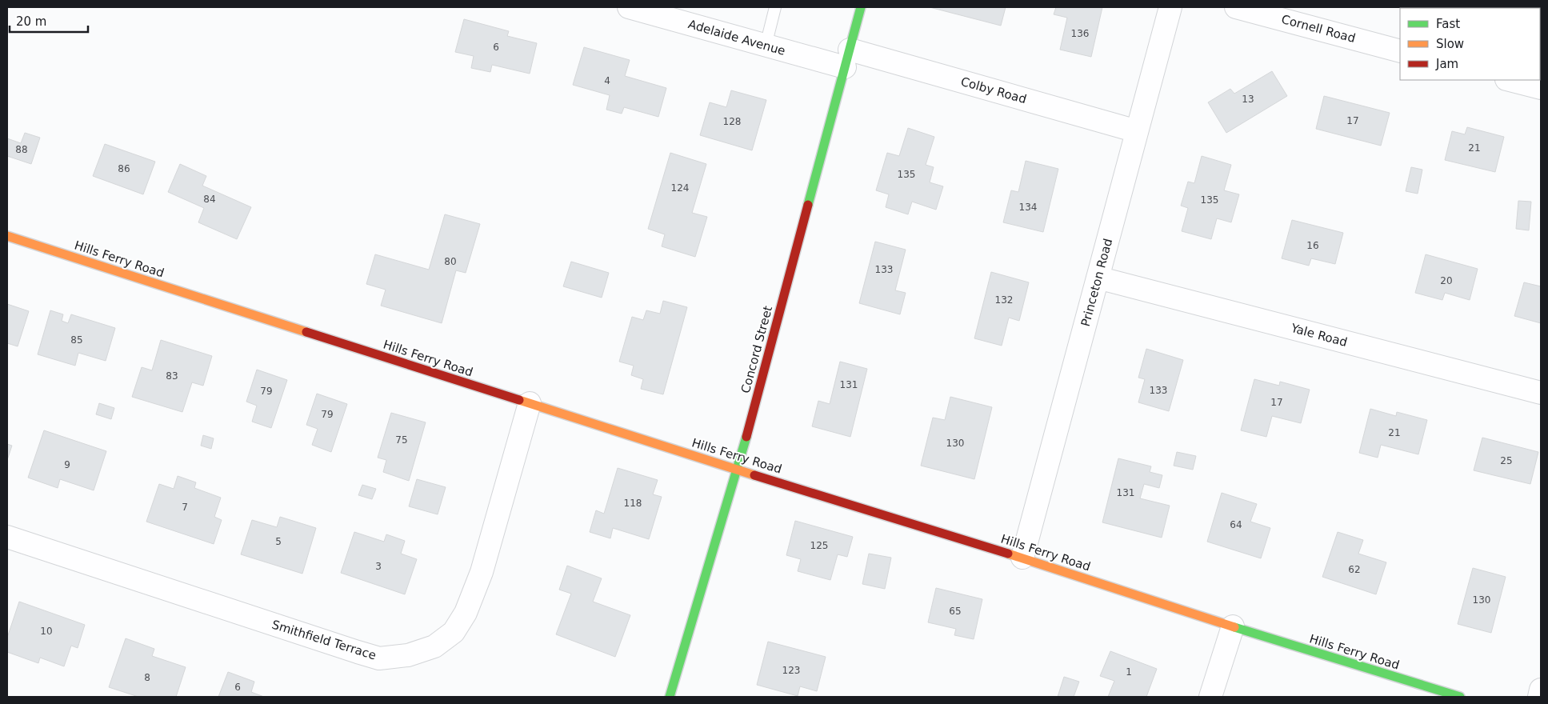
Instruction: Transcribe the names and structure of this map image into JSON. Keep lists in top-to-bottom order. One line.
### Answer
{"streets":{"street":["Cornell Road","Adelaide Avenue","Colby Road","Hills Ferry Road","Princeton Road","Yale Road","Concord Street","Smithfield Terrace"]},"crossings":[["Adelaide Avenue","Colby Road"],["Adelaide Avenue","Concord Street"],["Colby Road","Princeton Road"],["Colby Road","Concord Street"],["Hills Ferry Road","Princeton Road"],["Hills Ferry Road","Concord Street"],["Hills Ferry Road","Smithfield Terrace"],["Princeton Road","Yale Road"]],"house_numbers":["136","6","4","13","17","128","21","88","86","135","124","84","135","134","16","80","133","20","132","85","83","131","133","79","17","79","21","75","130","25","9","131","118","7","64","5","125","3","62","130","65","10","123","1","8","6"],"legend":["Fast","Slow","Jam"],"scale_bar":"20 m"}
